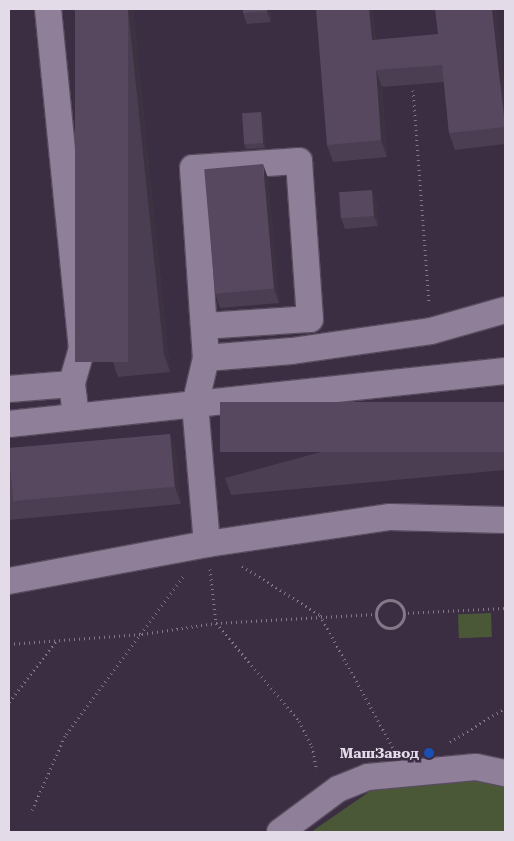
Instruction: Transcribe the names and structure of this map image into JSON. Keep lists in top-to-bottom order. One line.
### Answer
{"places":["МашЗавод"]}
